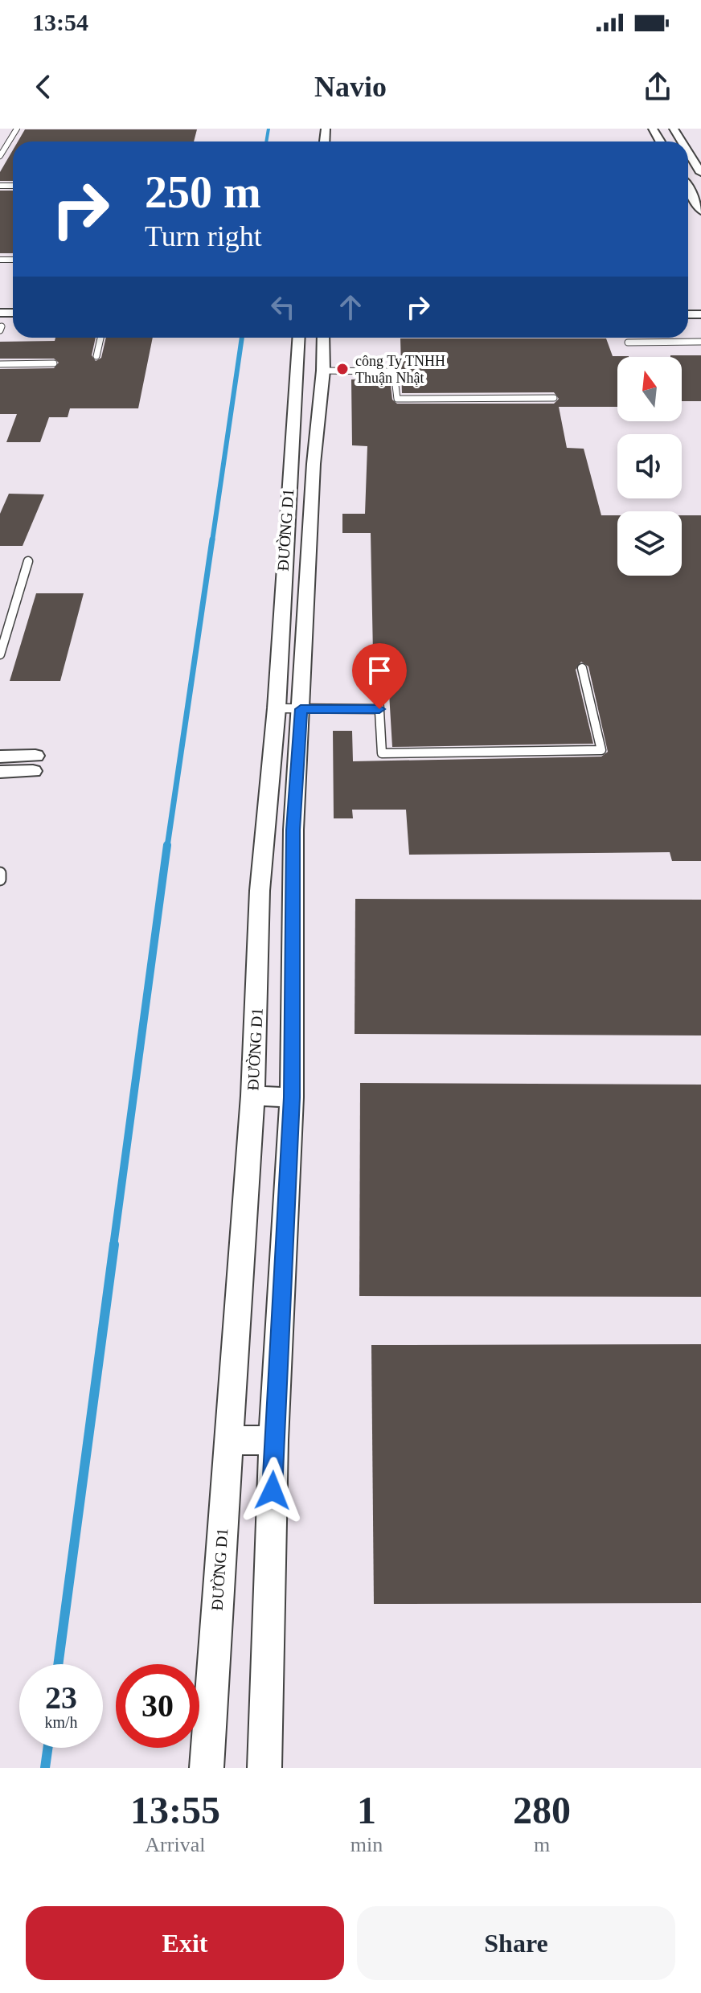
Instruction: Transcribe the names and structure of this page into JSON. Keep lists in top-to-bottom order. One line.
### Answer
{"streets":{"street":["ĐƯỜNG D1"]},"places":["công Ty TNHH Thuận Nhật"],"north":"top","page":{"status":"13:54","header":"Navio","turn":["250 m","Turn right"],"speed":"23 km/h","limit":"30","eta":["13:55","Arrival","1","min","280","m"],"buttons":["Exit","Share"]}}
